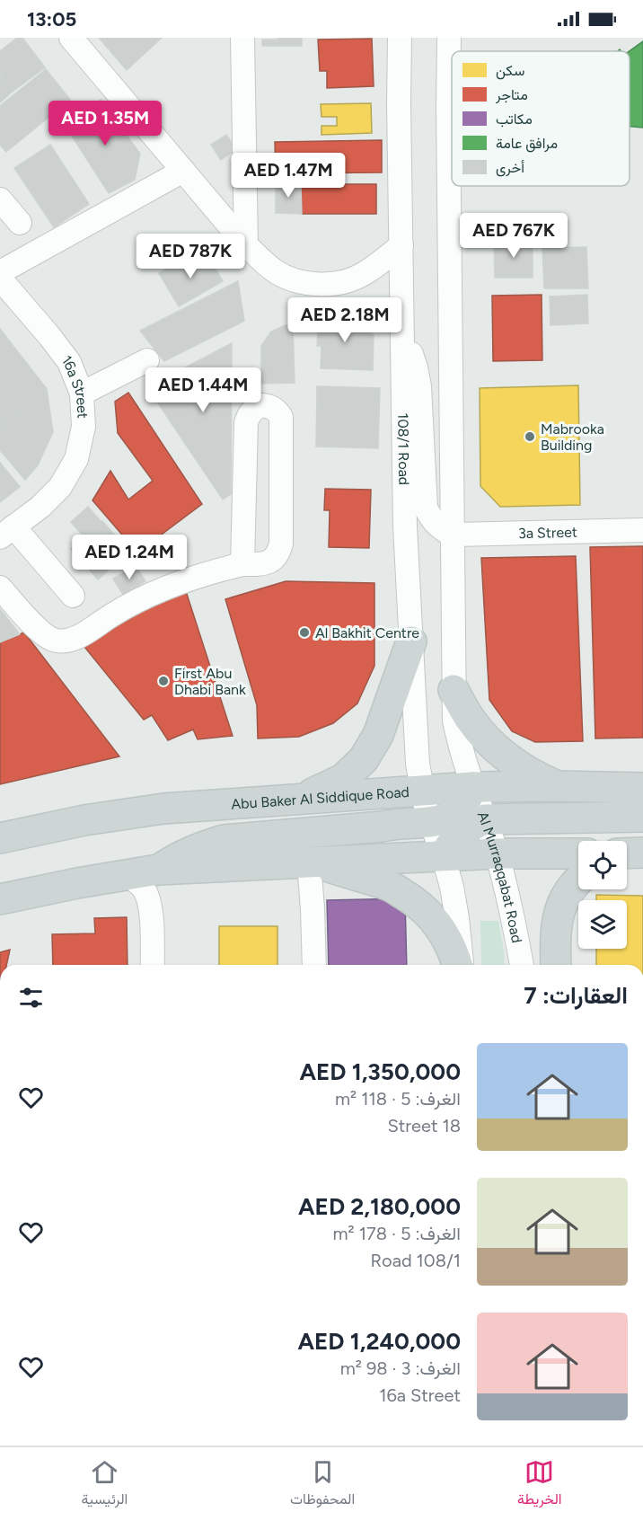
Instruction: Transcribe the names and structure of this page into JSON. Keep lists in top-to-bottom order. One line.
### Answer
{"streets":{"main road":["Abu Baker Al Siddique Road"],"street":["16a Street","108/1 Road","3a Street","Al Murraqqabat Road"]},"crossings":[["108/1 Road","Abu Baker Al Siddique Road"],["Abu Baker Al Siddique Road","Al Murraqqabat Road"]],"places":["Mabrooka Building","Al Bakhit Centre","First Abu Dhabi Bank"],"legend":["سكن","متاجر","مكاتب","مرافق عامة","أخرى"],"page":{"status":"13:05","price":["AED 1.35M","AED 1.47M","AED 767K","AED 787K","AED 2.18M","AED 1.44M","AED 1.24M"],"heading":"العقارات: 7","list":[{"name":"AED 1,350,000","note":"الغرف: 5 · 118 m² · 18 Street"},{"name":"AED 2,180,000","note":"الغرف: 5 · 178 m² · 108/1 Road"},{"name":"AED 1,240,000","note":"الغرف: 3 · 98 m² · 16a Street"}],"tabs":["الخريطة","المحفوظات","الرئيسية"]}}
